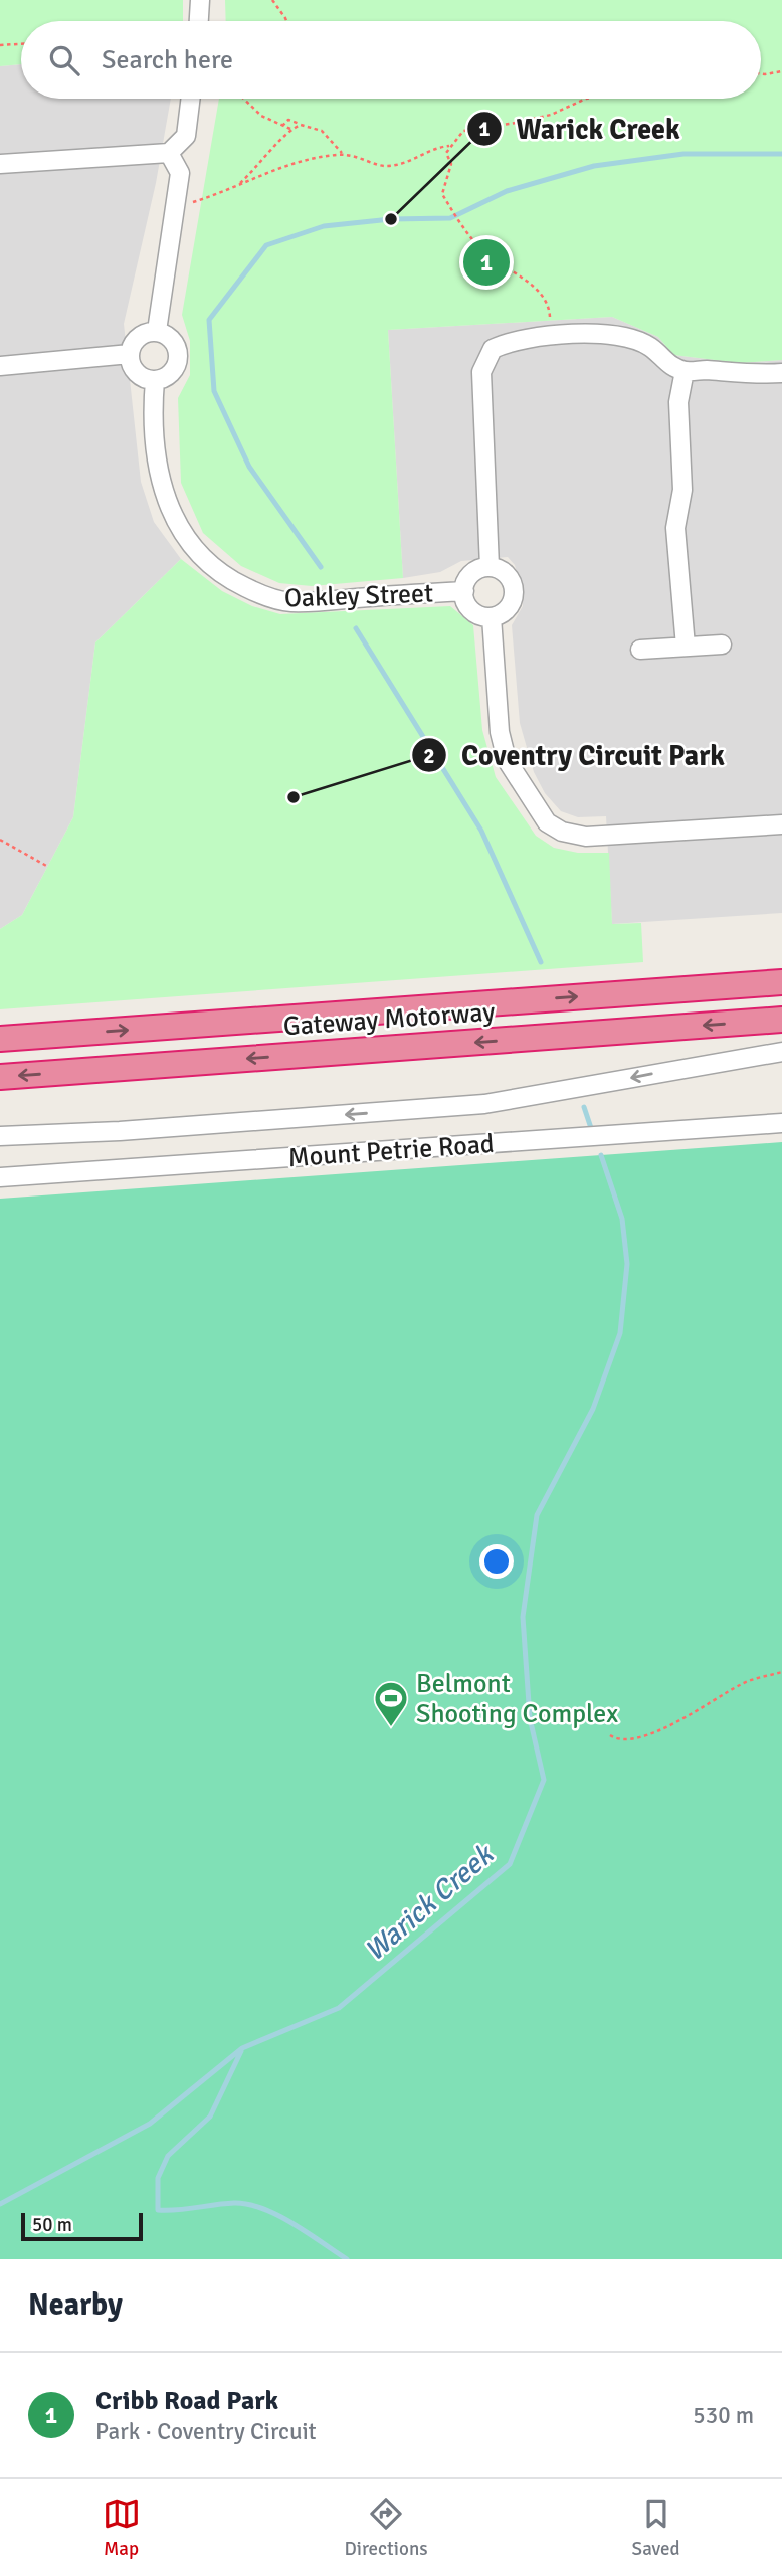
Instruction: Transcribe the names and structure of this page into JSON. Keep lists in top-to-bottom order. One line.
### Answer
{"streets":{"highway":["Gateway Motorway"],"street":["Oakley Street","Mount Petrie Road"]},"water":["Warick Creek"],"places":{"other":["Warick Creek","Coventry Circuit Park"],"sports":["Belmont Shooting Complex"]},"scale_bar":"50 m","page":{"search":"Search here","pins":"1","scale":"50 m","heading":"Nearby","list":[{"mark":"1","name":"Cribb Road Park","note":"Park · Coventry Circuit","value":"530 m"}],"nav":["Map","Directions","Saved"]}}
